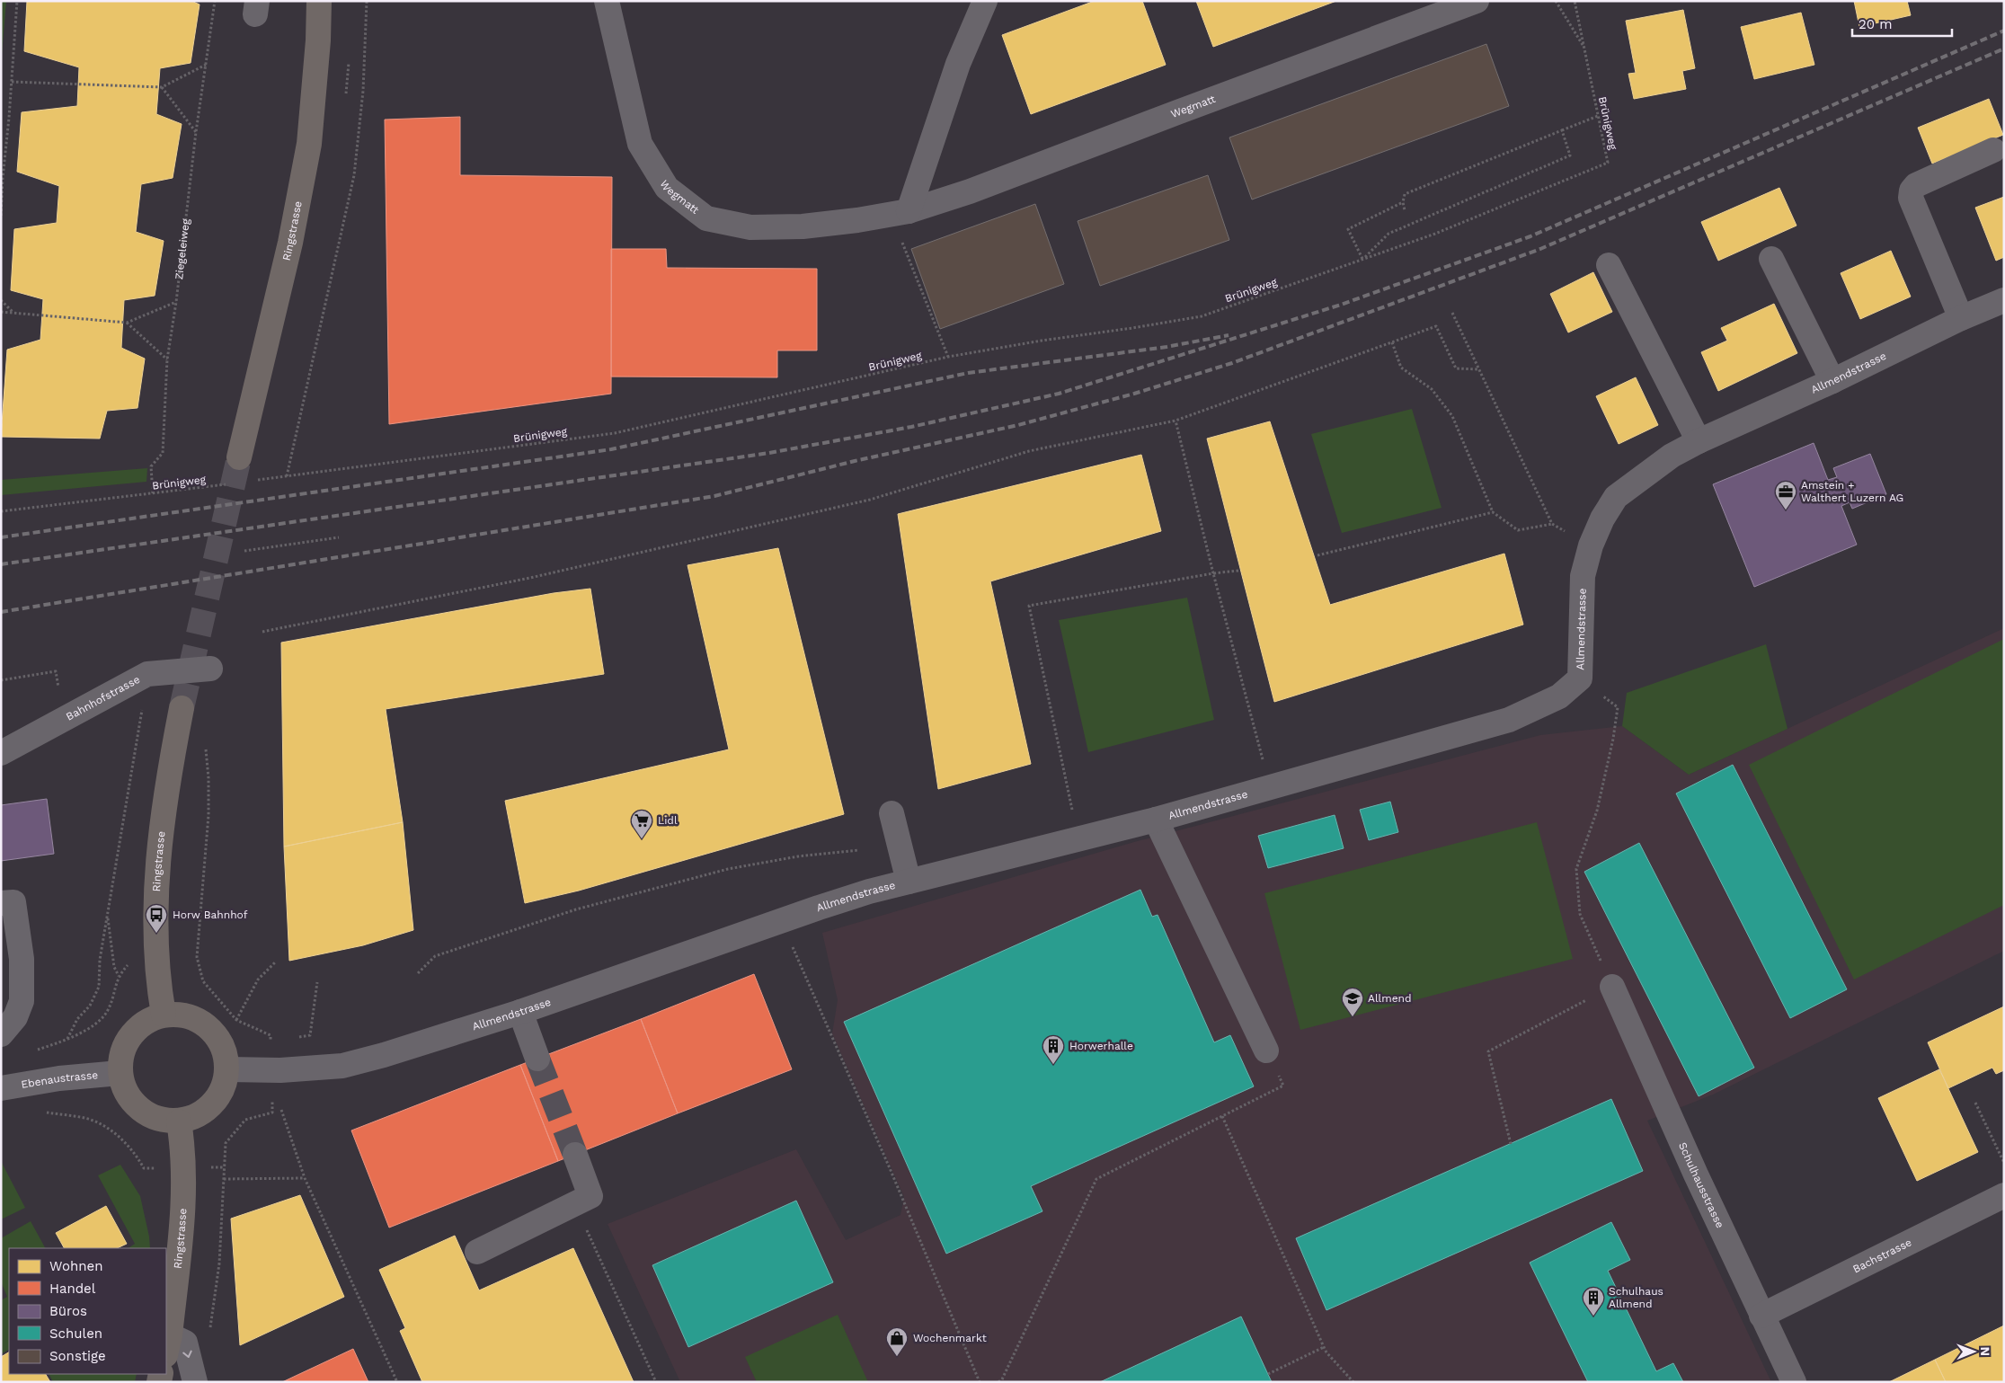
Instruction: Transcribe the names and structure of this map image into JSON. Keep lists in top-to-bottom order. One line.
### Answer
{"streets":{"main road":["Ringstrasse"],"street":["Wegmatt","Allmendstrasse","Bahnhofstrasse","Ebenaustrasse","Schulhausstrasse","Bachstrasse"],"path":["Brünigweg","Ziegeleiweg"]},"crossings":[["Brünigweg","Ziegeleiweg"],["Ringstrasse","Allmendstrasse"],["Ringstrasse","Ebenaustrasse"],["Allmendstrasse","Ebenaustrasse"],["Schulhausstrasse","Bachstrasse"]],"places":{"office":["Amstein + Walthert Luzern AG"],"supermarket":["Lidl"],"bus stop":["Horw Bahnhof"],"school or university":["Allmend"],"building":["Horwerhalle","Schulhaus Allmend"],"shop":["Wochenmarkt"]},"legend":["Wohnen","Handel","Büros","Schulen","Sonstige"],"scale_bar":"20 m","north":"right"}
